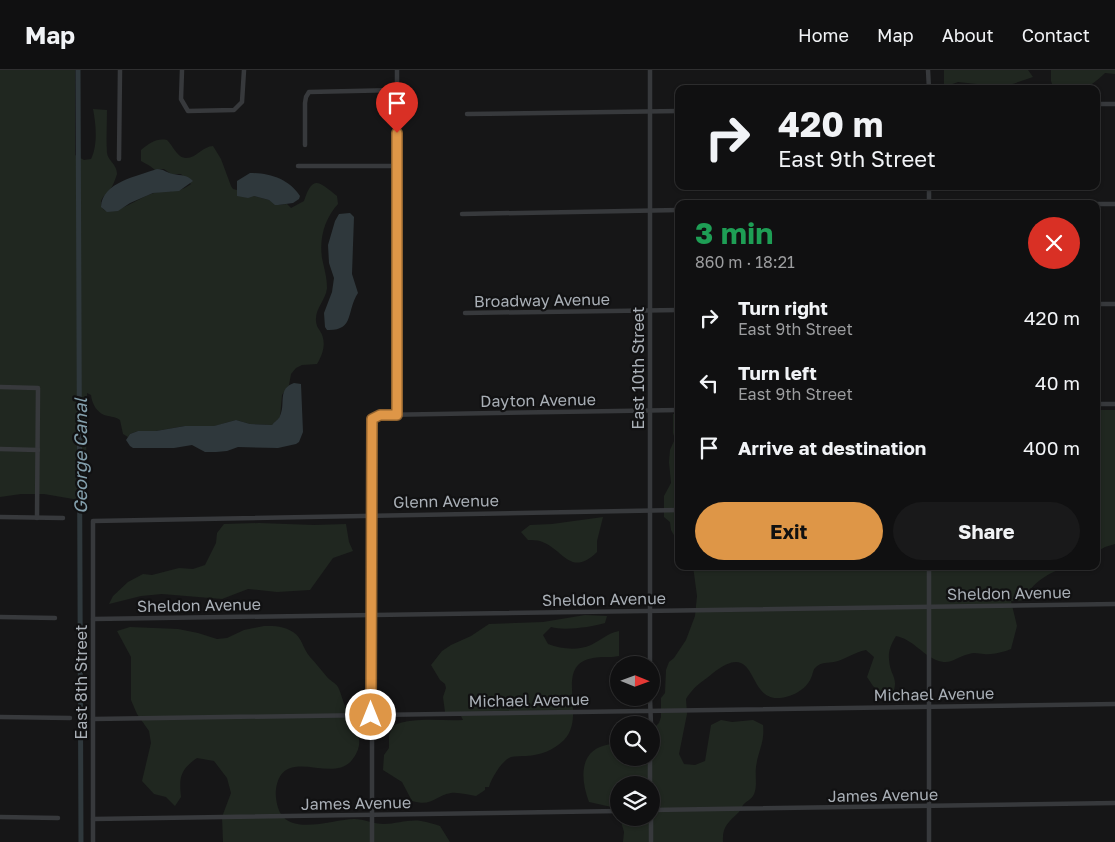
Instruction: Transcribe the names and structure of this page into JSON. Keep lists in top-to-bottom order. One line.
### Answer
{"streets":{"street":["Broadway Avenue","East 10th Street","Dayton Avenue","Glenn Avenue","Sheldon Avenue","East 8th Street","Michael Avenue","James Avenue"]},"crossings":[["Broadway Avenue","East 10th Street"],["East 10th Street","Dayton Avenue"],["East 10th Street","Glenn Avenue"],["East 10th Street","Sheldon Avenue"],["Dayton Avenue","Glenn Avenue"],["Glenn Avenue","East 8th Street"],["Sheldon Avenue","East 8th Street"],["East 8th Street","Michael Avenue"],["East 8th Street","James Avenue"]],"water":["George Canal"],"north":"right","page":{"header":"Map","nav":["Home","Map","About","Contact"],"turn":["420 m","East 9th Street"],"heading":["3 min","860 m · 18:21"],"list":[{"name":"Turn right","note":"East 9th Street","value":"420 m"},{"name":"Turn left","note":"East 9th Street","value":"40 m"},{"name":"Arrive at destination","value":"400 m"}],"buttons":["Exit","Share"]}}
